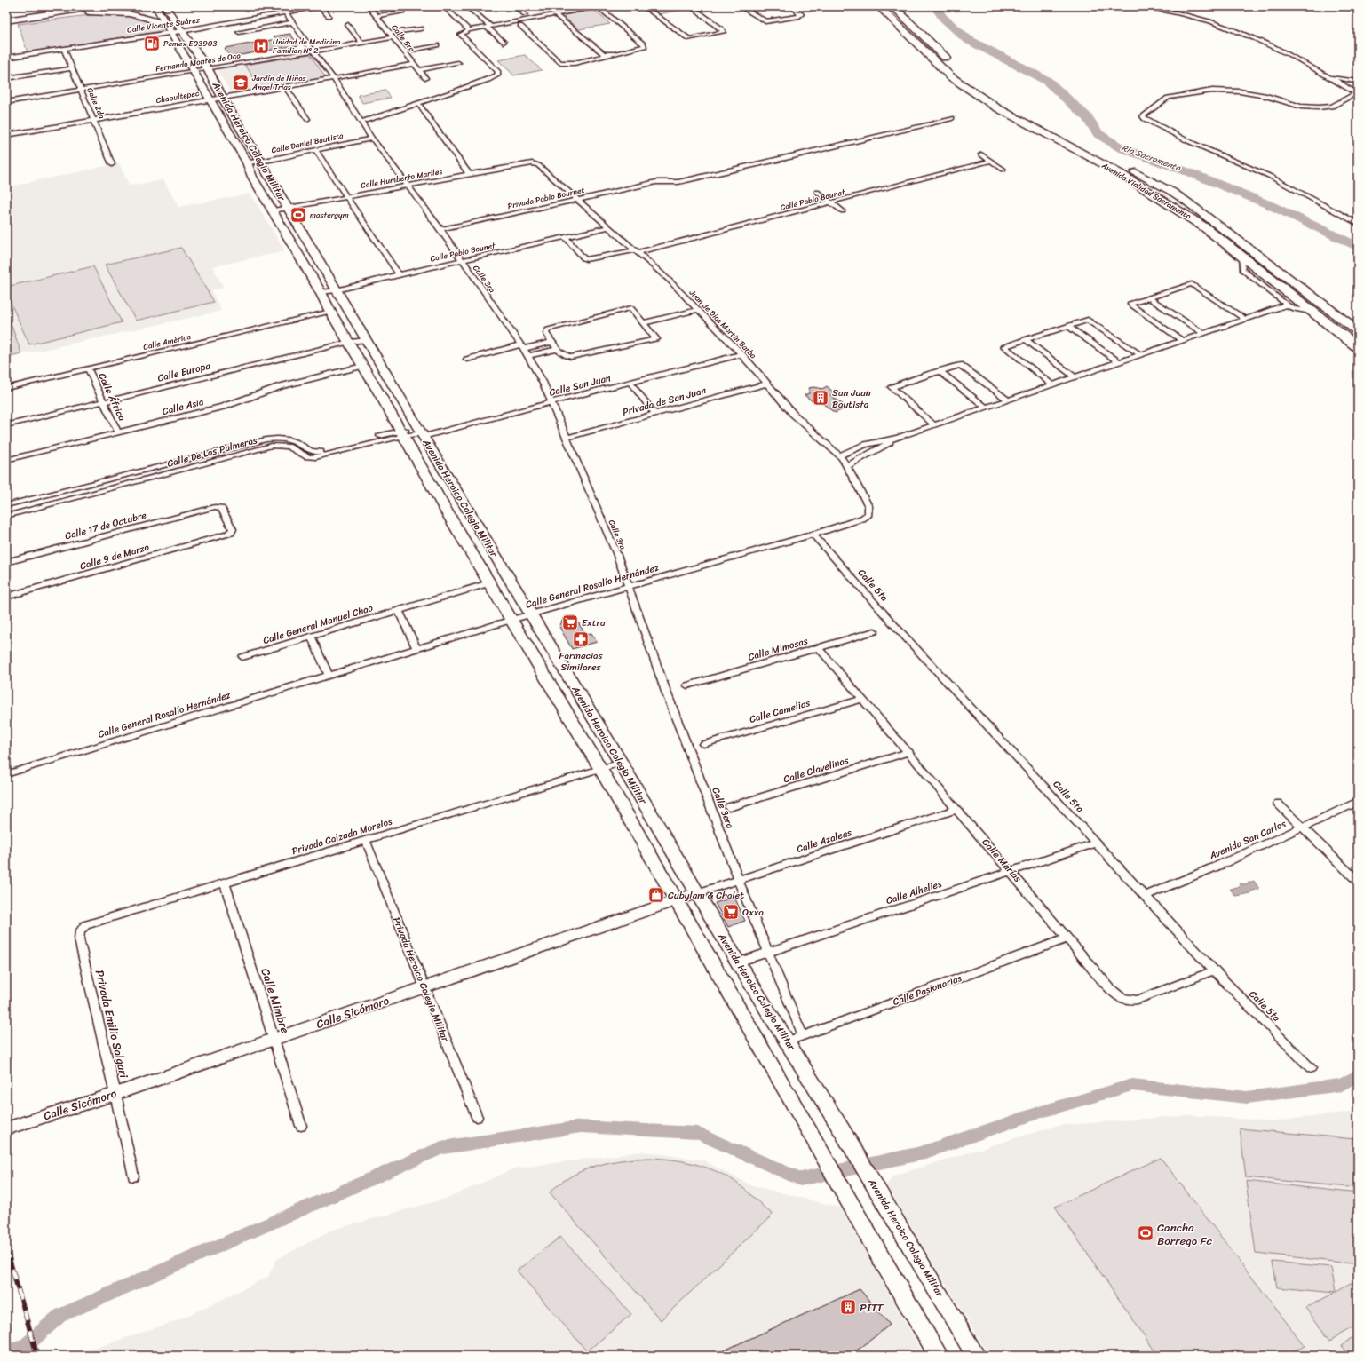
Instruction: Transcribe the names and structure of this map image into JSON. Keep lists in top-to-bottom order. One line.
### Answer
{"streets":{"highway":["Avenida Vialidad Sacramento"],"main road":["Avenida Heroico Colegio Militar"],"street":["Calle Vicente Suárez","Calle 5ra","Fernando Montes de Oca","Chapultepec","Calle 2da","Calle Daniel Bautista","Calle Humberto Mariles","Privada Pablo Bournet","Calle Pablo Bounet","Calle 3ra","Juan de Dios Martin Barba","Calle América","Calle Europa","Calle San Juan","Calle África","Privada de San Juan","Calle Asia","Calle De Las Palmeras","Calle 17 de Octubre","Calle 9 de Marzo","Calle 5ta","Calle General Rosalío Hernández","Calle General Manuel Chao","Calle Mimosas","Calle Camelias","Calle Clavelinas","Calle 3era","Privada Calzada Morelos","Avenida San Carlos","Calle Azaleas","Calle Marías","Calle Alhelíes","Privada Heroico Colegio Militar","Calle Pasionarias","Calle Mimbre","Calle Sicómoro","Privada Emilio Salgari"]},"crossings":[["Calle Vicente Suárez","Calle 2da"],["Calle Vicente Suárez","Avenida Heroico Colegio Militar"],["Calle Vicente Suárez","Calle 3ra"],["Calle 5ra","Fernando Montes de Oca"],["Calle 5ra","Chapultepec"],["Fernando Montes de Oca","Calle 2da"],["Fernando Montes de Oca","Avenida Heroico Colegio Militar"],["Fernando Montes de Oca","Calle 3ra"],["Chapultepec","Calle 2da"],["Chapultepec","Avenida Heroico Colegio Militar"],["Chapultepec","Calle 3ra"],["Avenida Heroico Colegio Militar","Calle Daniel Bautista"],["Avenida Heroico Colegio Militar","Calle Humberto Mariles"],["Avenida Heroico Colegio Militar","Calle Pablo Bounet"],["Avenida Heroico Colegio Militar","Calle América"],["Avenida Heroico Colegio Militar","Calle Europa"],["Avenida Heroico Colegio Militar","Calle San Juan"],["Avenida Heroico Colegio Militar","Calle Asia"],["Avenida Heroico Colegio Militar","Calle De Las Palmeras"],["Avenida Heroico Colegio Militar","Calle General Rosalío Hernández"],["Avenida Heroico Colegio Militar","Calle General Manuel Chao"],["Avenida Heroico Colegio Militar","Privada Calzada Morelos"],["Avenida Heroico Colegio Militar","Calle Azaleas"],["Avenida Heroico Colegio Militar","Calle Alhelíes"],["Avenida Heroico Colegio Militar","Calle Pasionarias"],["Avenida Heroico Colegio Militar","Calle Sicómoro"],["Calle Daniel Bautista","Calle 3ra"],["Calle Humberto Mariles","Calle 3ra"],["Calle Humberto Mariles","Juan de Dios Martin Barba"],["Privada Pablo Bournet","Calle 3ra"],["Privada Pablo Bournet","Juan de Dios Martin Barba"],["Calle Pablo Bounet","Calle 3ra"],["Calle Pablo Bounet","Juan de Dios Martin Barba"],["Calle 3ra","Calle San Juan"],["Calle 3ra","Privada de San Juan"],["Calle 3ra","Calle General Rosalío Hernández"],["Calle 3ra","Calle 3era"],["Juan de Dios Martin Barba","Calle San Juan"],["Juan de Dios Martin Barba","Privada de San Juan"],["Juan de Dios Martin Barba","Calle General Rosalío Hernández"],["Calle América","Calle África"],["Calle Europa","Calle África"],["Calle San Juan","Calle De Las Palmeras"],["Calle África","Calle Asia"],["Calle 17 de Octubre","Calle 9 de Marzo"],["Calle 5ta","Calle General Rosalío Hernández"],["Calle 5ta","Avenida San Carlos"],["Calle 5ta","Calle Marías"],["Calle 5ta","Calle Alhelíes"],["Calle General Rosalío Hernández","Calle 3era"],["Calle Mimosas","Calle Marías"],["Calle Camelias","Calle Marías"],["Calle Clavelinas","Calle Marías"],["Calle 3era","Calle Azaleas"],["Calle 3era","Calle Alhelíes"],["Calle 3era","Calle Pasionarias"],["Privada Calzada Morelos","Privada Heroico Colegio Militar"],["Privada Calzada Morelos","Calle Mimbre"],["Privada Calzada Morelos","Privada Emilio Salgari"],["Calle Azaleas","Calle Marías"],["Calle Azaleas","Calle Sicómoro"],["Calle Marías","Calle Alhelíes"],["Calle Marías","Calle Pasionarias"],["Privada Heroico Colegio Militar","Calle Sicómoro"],["Calle Mimbre","Calle Sicómoro"],["Calle Sicómoro","Privada Emilio Salgari"]],"water":["Rio Sacramento"],"places":{"fuel station":["Pemex E03903"],"hospital":["Unidad de Medicina Familiar Nº 2"],"school or university":["Jardín de Niños Ángel Trías"],"sports":["mastergym","Cancha Borrego Fc"],"building":["San Juan Bautista","PITT"],"supermarket":["Extra","Oxxo"],"pharmacy":["Farmacias Similares"],"shop":["Cubylam & Chalet"]}}
